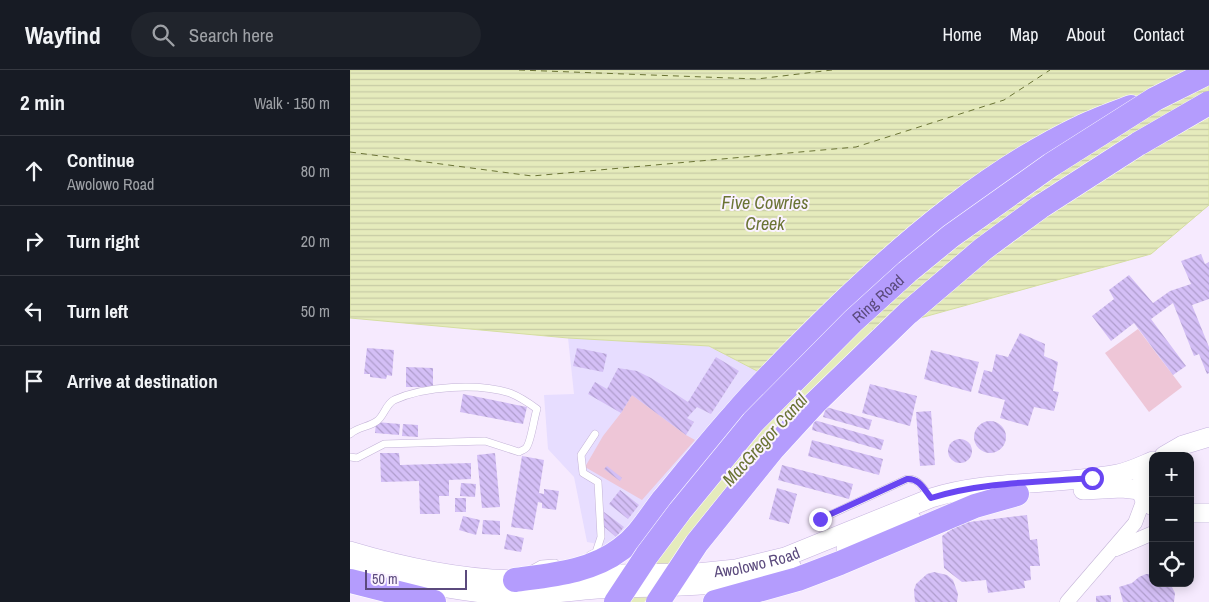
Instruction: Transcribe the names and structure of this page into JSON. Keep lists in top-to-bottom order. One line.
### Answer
{"streets":{"highway":["Ring Road"],"main road":["Awolowo Road"]},"crossings":[["Ring Road","Awolowo Road"]],"water":["Five Cowries Creek","MacGregor Canal"],"scale_bar":"50 m","page":{"header":"Wayfind","search":"Search here","nav":["Home","Map","About","Contact"],"heading":["2 min","Walk · 150 m"],"list":[["Continue","Awolowo Road","80 m"],["Turn right","20 m"],["Turn left","50 m"],"Arrive at destination"],"map_buttons":["+","−"],"scale":"50 m"}}
